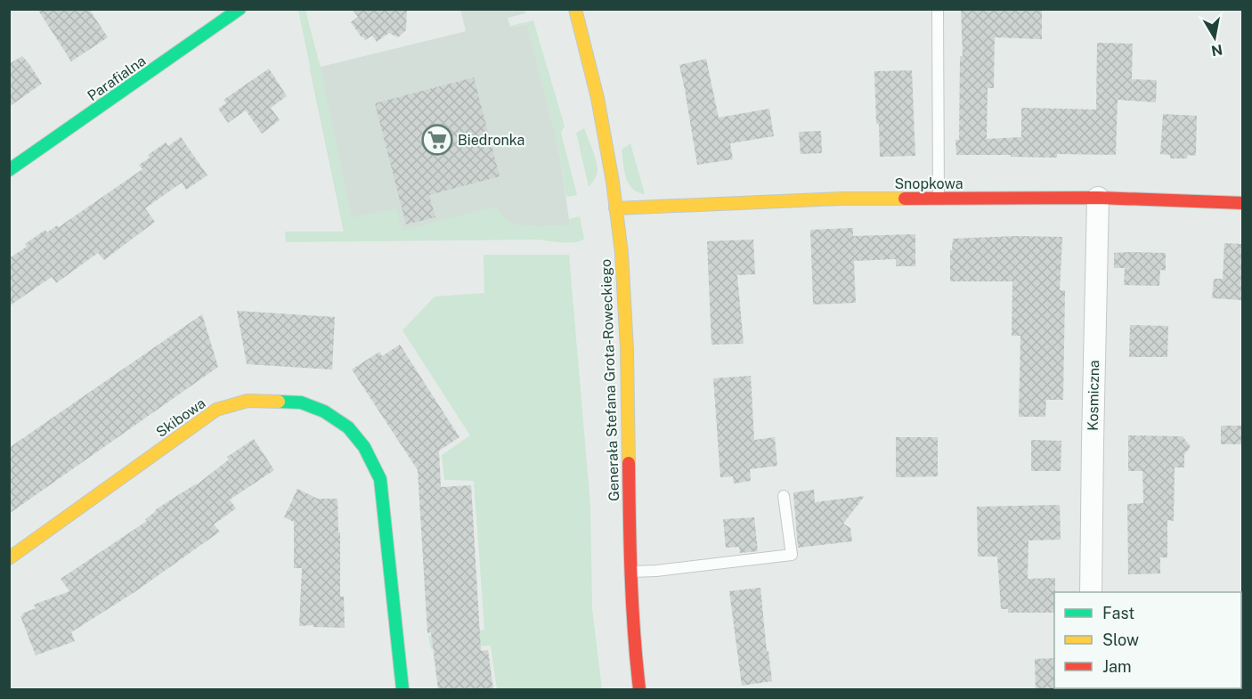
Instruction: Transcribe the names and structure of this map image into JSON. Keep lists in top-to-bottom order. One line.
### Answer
{"streets":{"street":["Parafialna","Snopkowa","Generała Stefana Grota-Roweckiego","Kosmiczna","Skibowa"]},"crossings":[["Snopkowa","Generała Stefana Grota-Roweckiego"],["Snopkowa","Kosmiczna"]],"places":{"supermarket":["Biedronka"]},"legend":["Fast","Slow","Jam"],"north":"bottom"}
